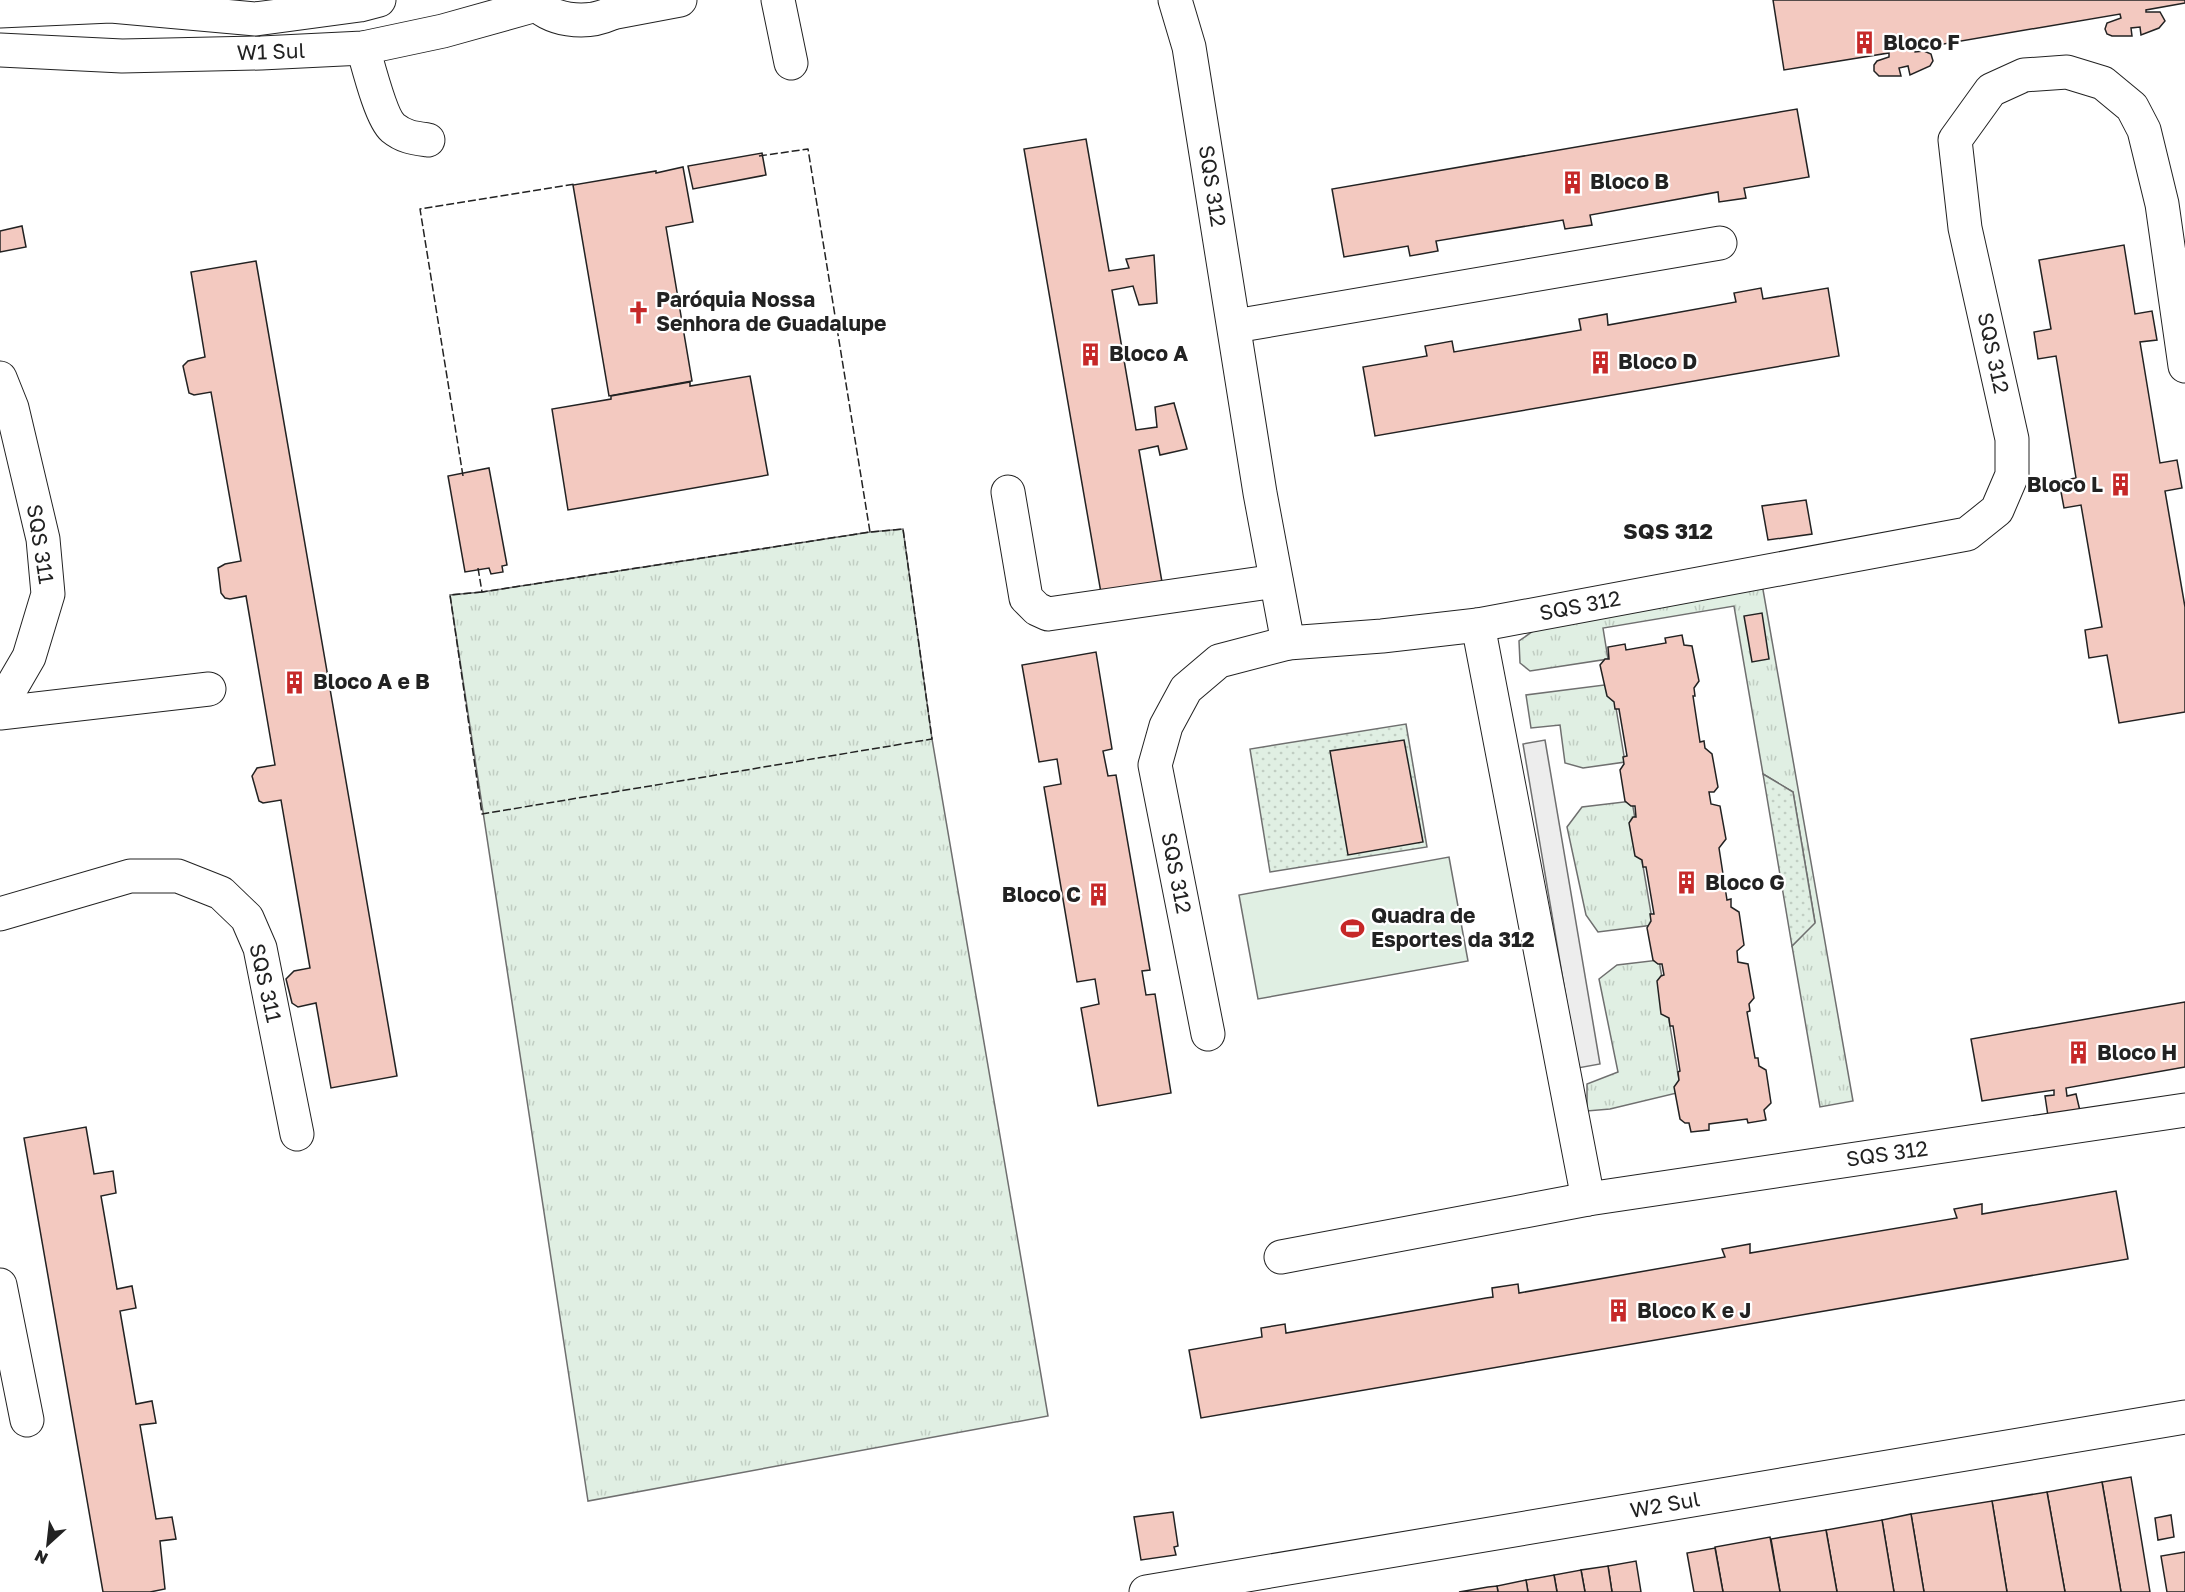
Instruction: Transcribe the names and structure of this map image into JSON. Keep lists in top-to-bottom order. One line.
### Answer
{"streets":{"street":["W1 Sul","SQS 312","SQS 311","W2 Sul"]},"districts":["SQS 312"],"places":{"building":["Bloco F","Bloco B","Bloco A","Bloco D","Bloco L","Bloco A e B","Bloco G","Bloco C","Bloco H","Bloco K e J"],"church":["Paróquia Nossa Senhora de Guadalupe"],"sports":["Quadra de Esportes da 312"]},"north":"bottom left"}
